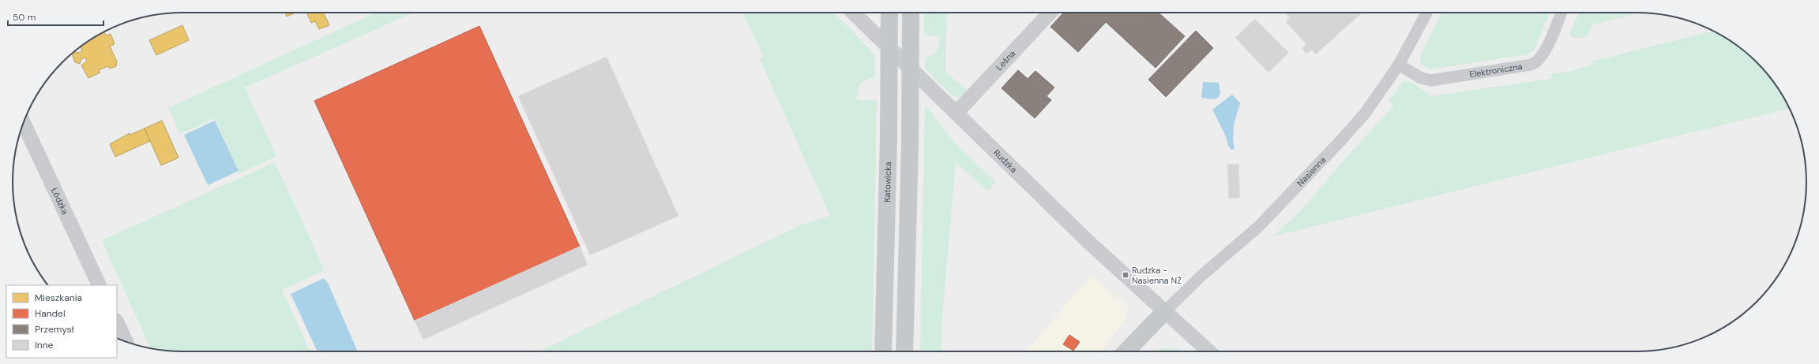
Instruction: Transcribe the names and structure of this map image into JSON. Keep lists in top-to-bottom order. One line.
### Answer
{"streets":{"main road":["Katowicka"],"street":["Leśna","Elektroniczna","Rudzka","Nasienna","Łódzka"]},"crossings":[["Leśna","Rudzka"],["Elektroniczna","Nasienna"],["Rudzka","Nasienna"]],"places":{"transit":["Rudzka - Nasienna NŻ"]},"legend":["Mieszkania","Handel","Przemysł","Inne"],"scale_bar":"50 m"}
